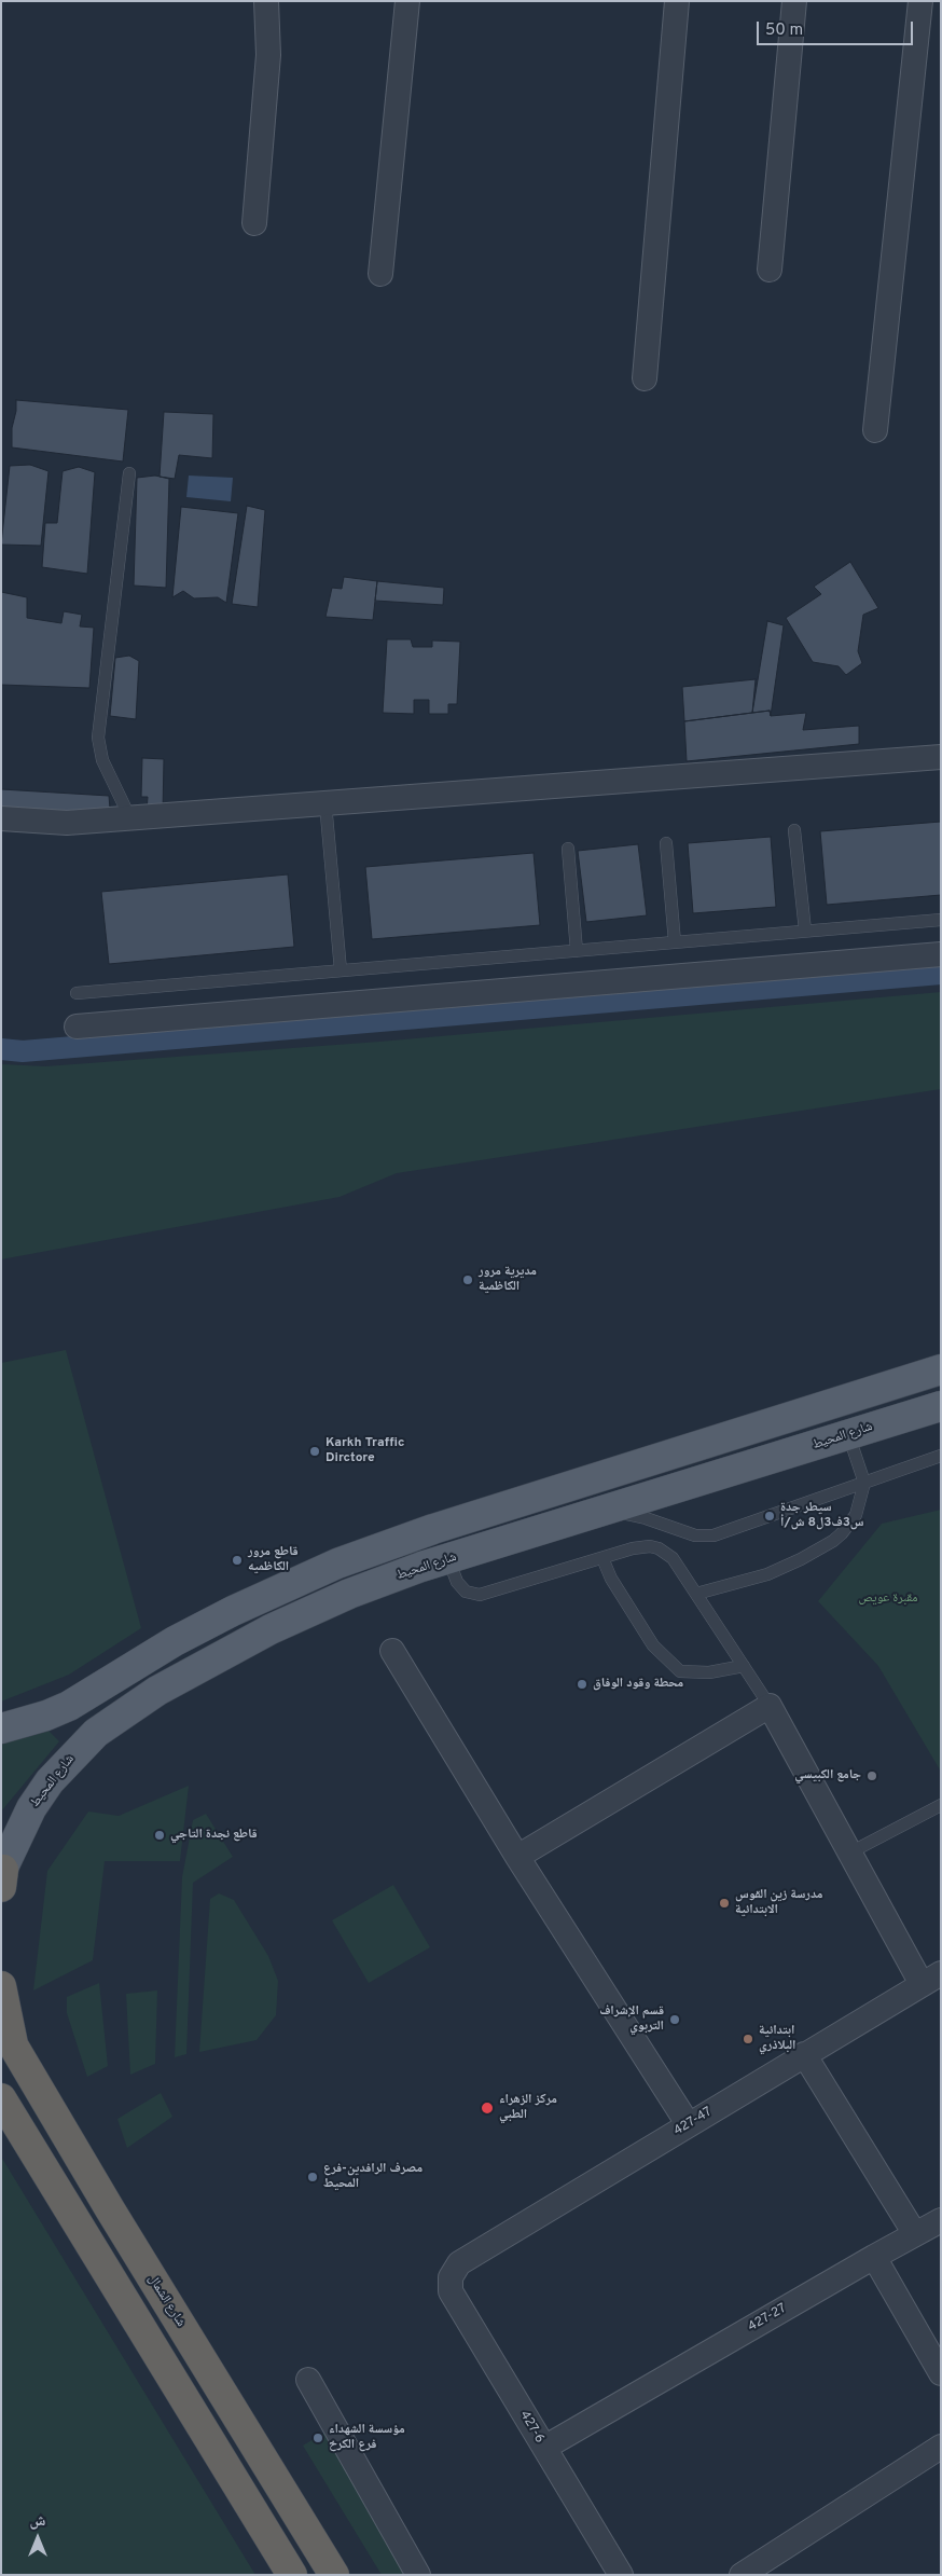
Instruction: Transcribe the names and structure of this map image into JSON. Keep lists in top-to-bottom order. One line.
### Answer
{"streets":{"highway":["شارع الشمال"],"main road":["شارع المحيط"],"street":["427-47","427-27","427-6"]},"crossings":[["427-47","427-6"],["427-27","427-6"]],"parks":["مقبرة عويص"],"places":["مديرية مرور الكاظمية","Karkh Traffic Dirctore","سيطر جدة س3ف3ل8 ش/أ","قاطع مرور الكاظميه","محطة وقود الوفاق","جامع الكبيسي","قاطع نجدة التاجي","مدرسة زين القوس الابتدائية","قسم الإشراف التربوي","ابتدائية البلاذري","مركز الزهراء الطبي","مصرف الرافدين-فرع المحيط","مؤسسة الشهداء فرع الكرخ"],"scale_bar":"50 m","north":"top"}
